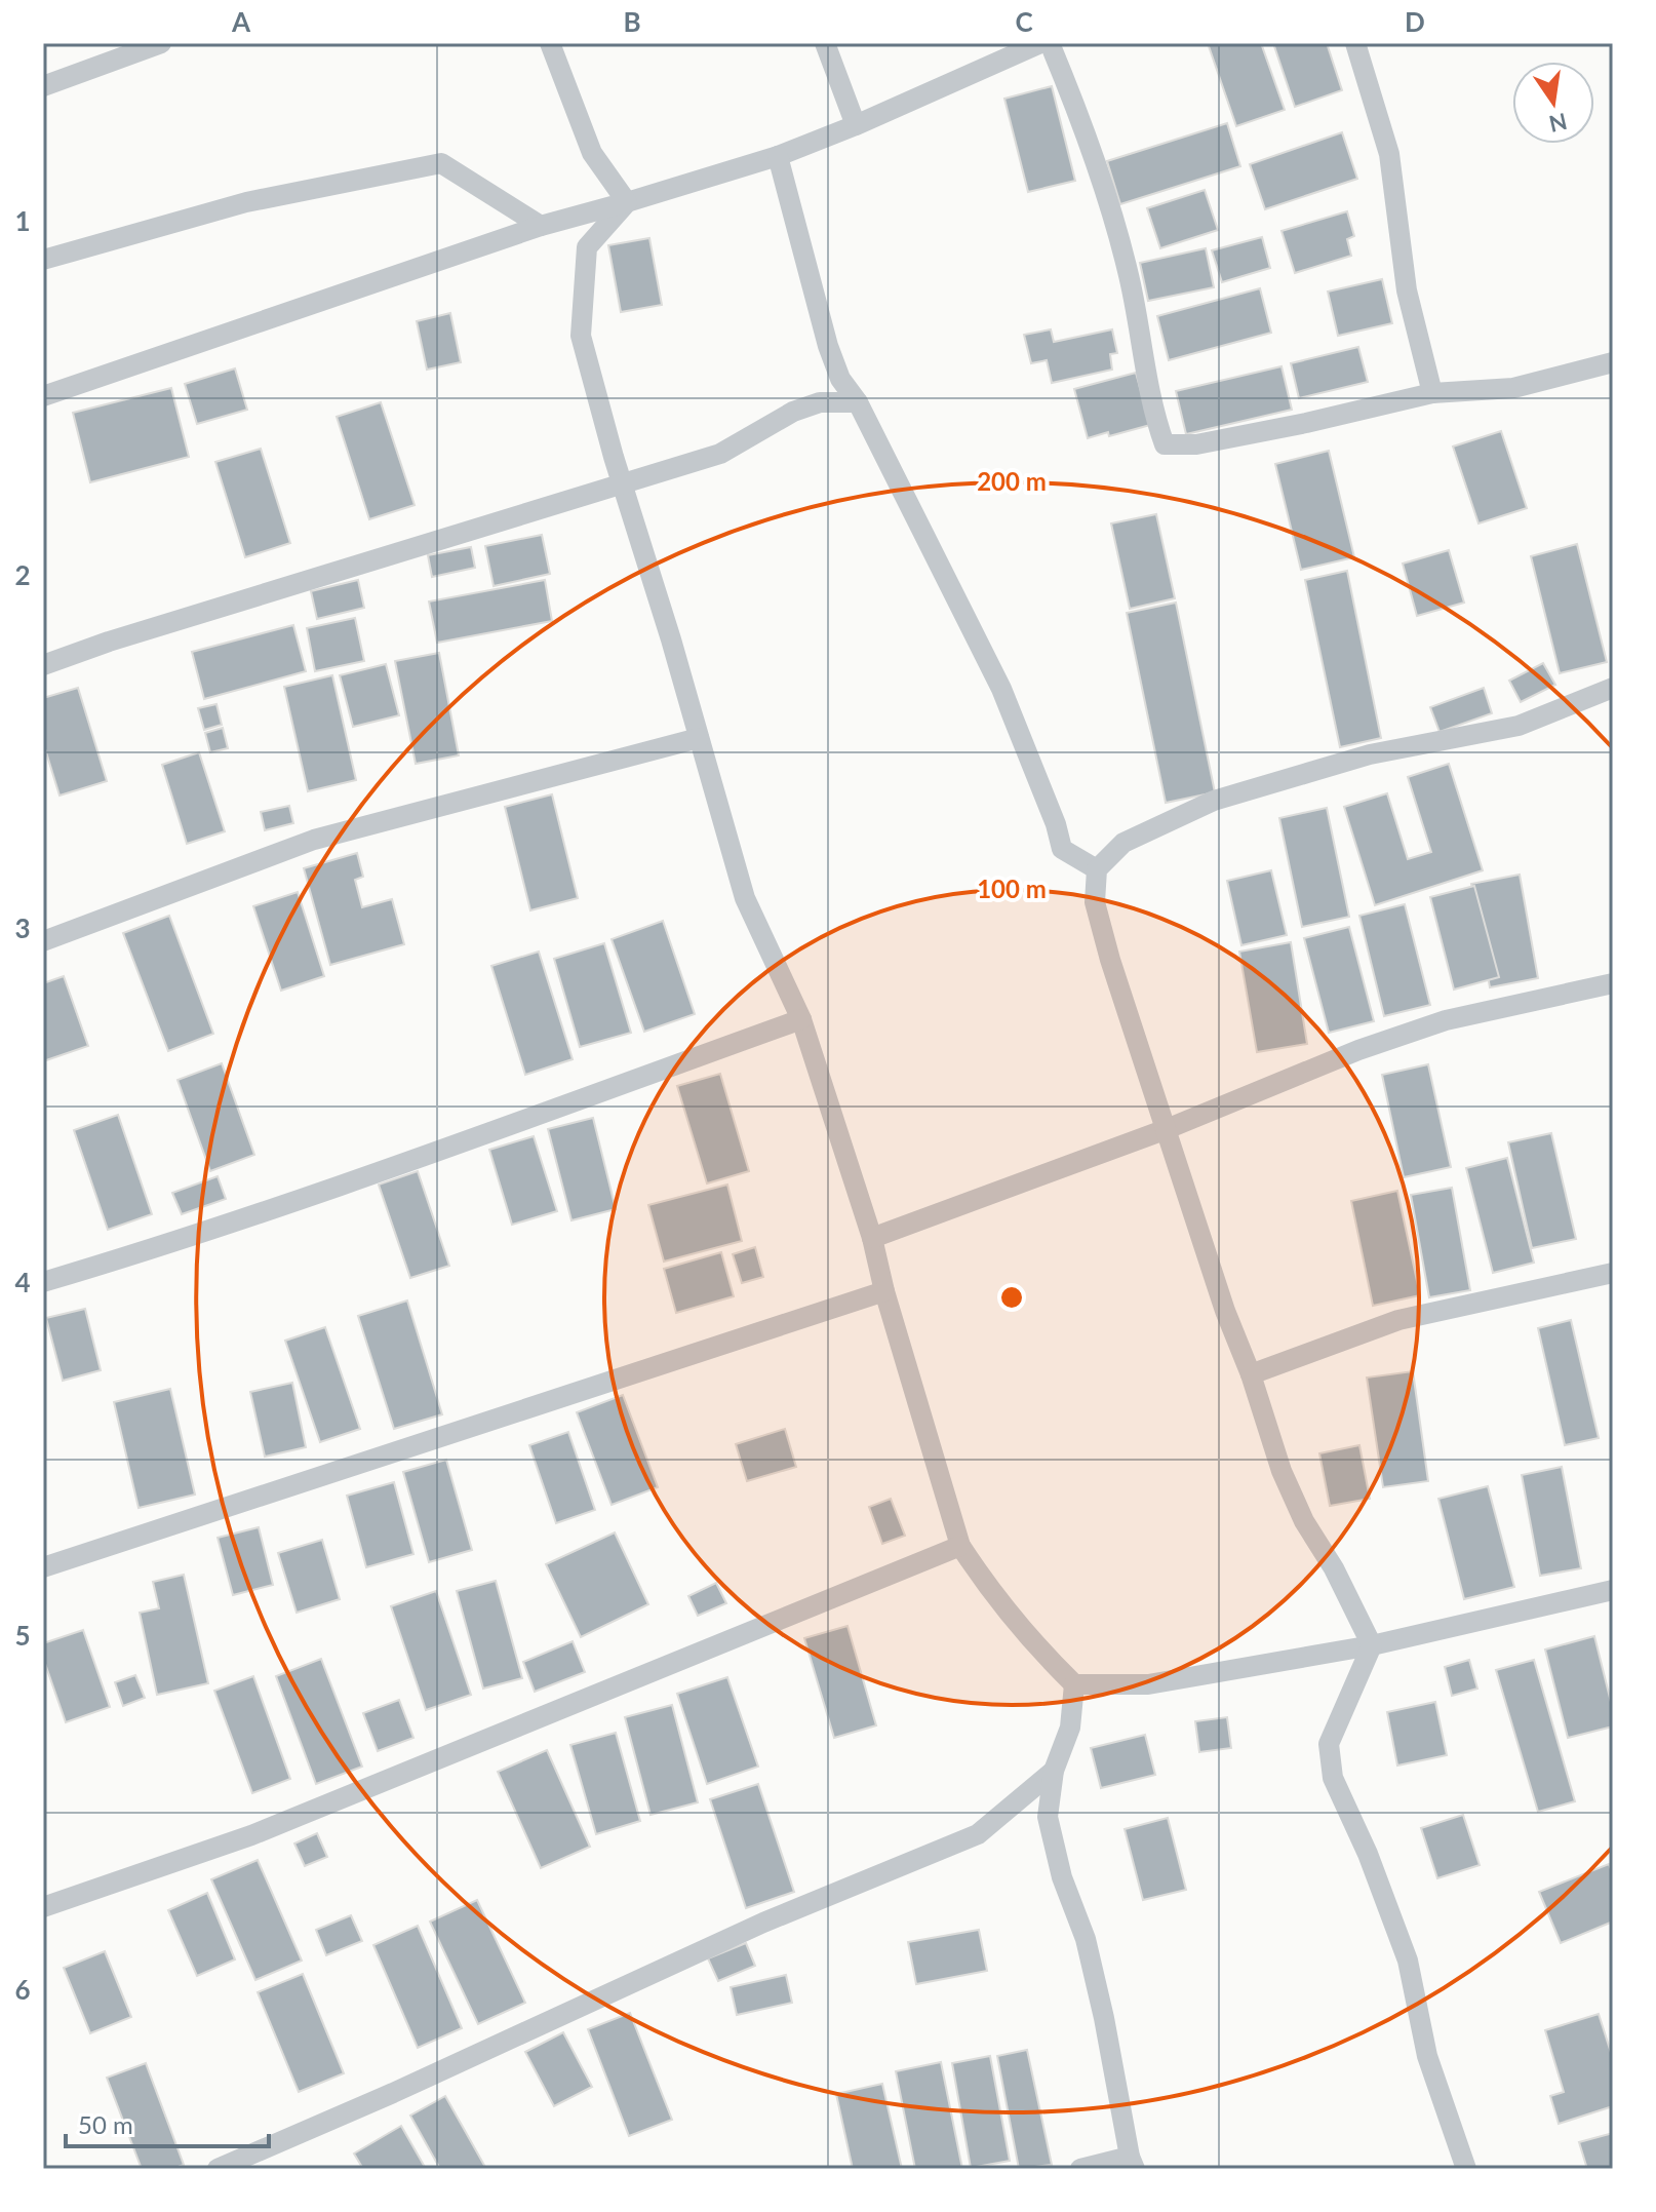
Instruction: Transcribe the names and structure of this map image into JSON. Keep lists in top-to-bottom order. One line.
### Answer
{"scale_bar":"50 m","north":"bottom","grid":{"columns":["A","B","C","D"],"rows":["1","2","3","4","5","6"]},"rings":["200 m","100 m"]}
